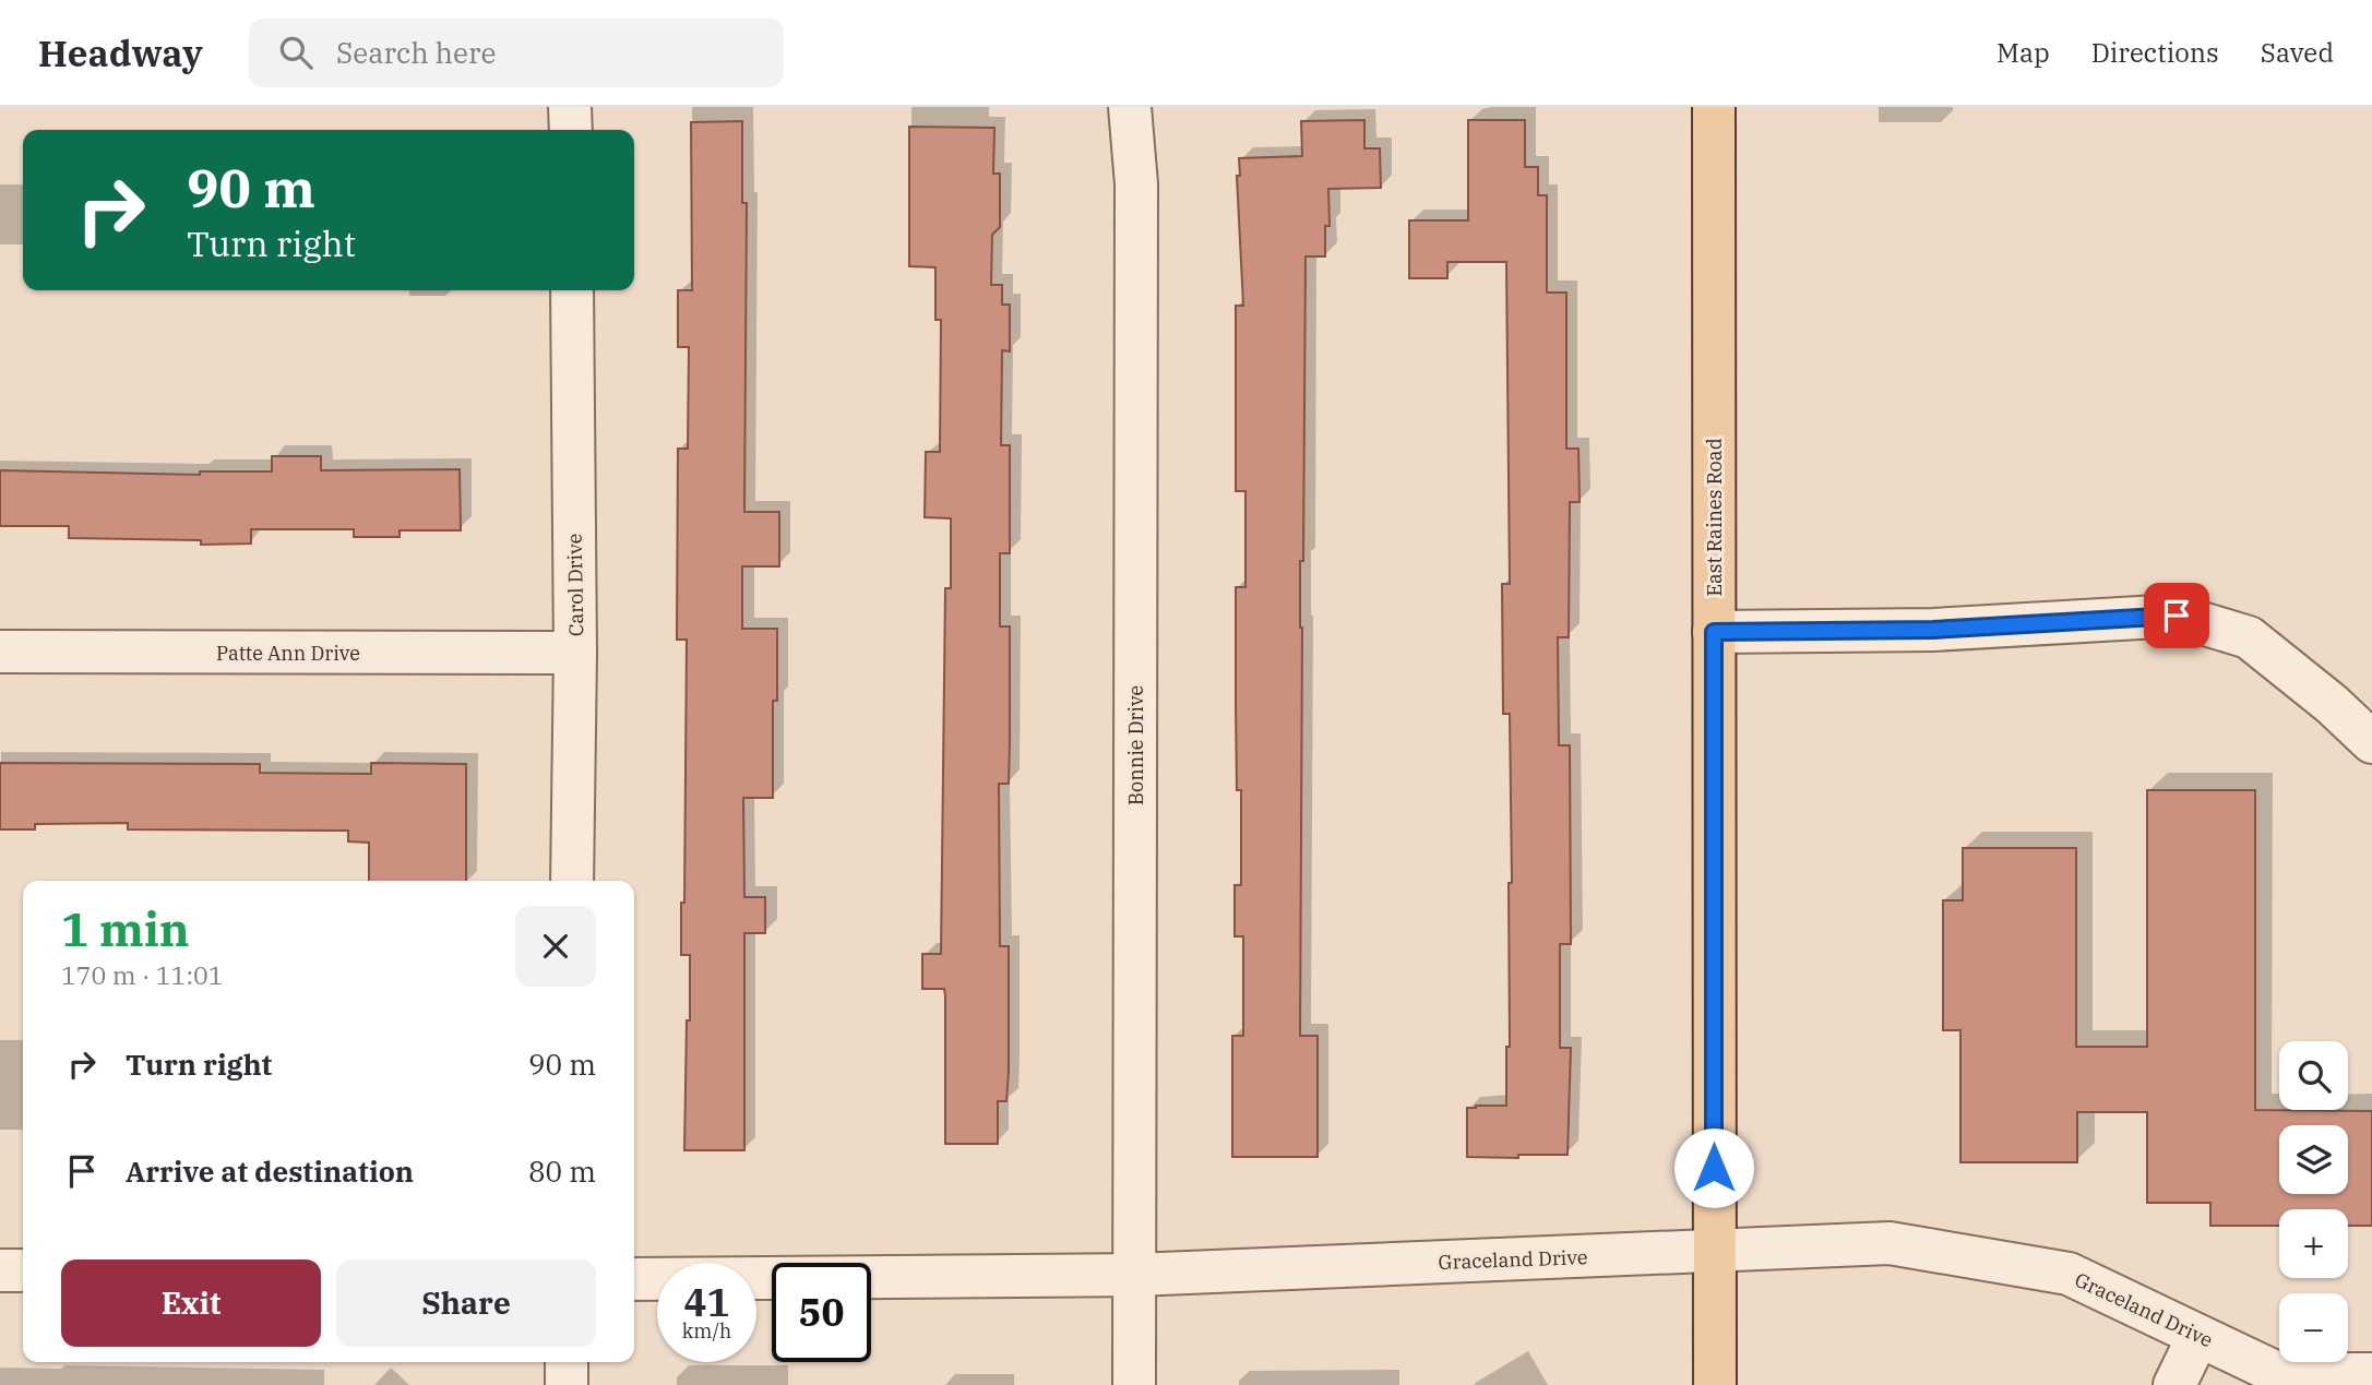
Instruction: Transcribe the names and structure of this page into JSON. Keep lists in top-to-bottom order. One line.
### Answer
{"streets":{"main road":["East Raines Road"],"street":["Carol Drive","Patte Ann Drive","Bonnie Drive","Graceland Drive"]},"crossings":[["East Raines Road","Graceland Drive"],["Carol Drive","Patte Ann Drive"],["Bonnie Drive","Graceland Drive"]],"page":{"header":"Headway","search":"Search here","nav":["Map","Directions","Saved"],"turn":["90 m","Turn right"],"heading":["1 min","170 m · 11:01"],"list":[{"name":"Turn right","value":"90 m"},{"name":"Arrive at destination","value":"80 m"}],"map_buttons":["+","−"],"buttons":["Exit","Share"],"speed":"41 km/h","limit":"50"}}
